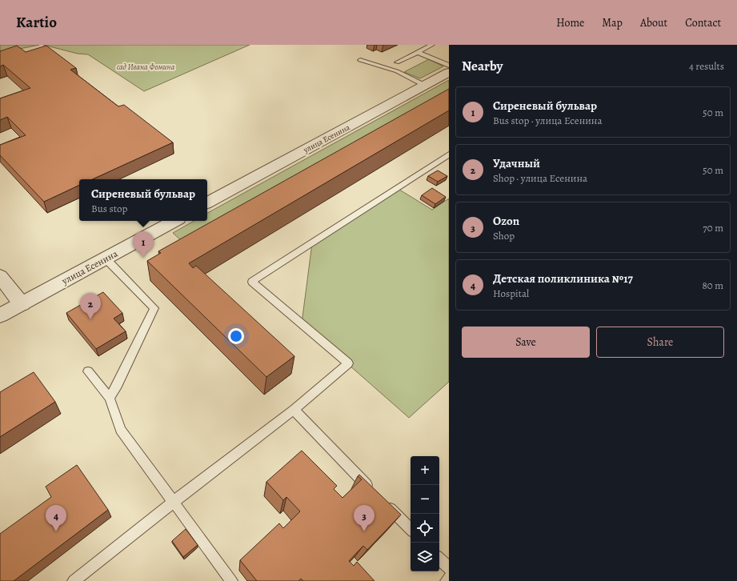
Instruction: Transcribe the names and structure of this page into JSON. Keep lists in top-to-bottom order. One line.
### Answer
{"streets":{"street":["улица Есенина"]},"parks":["сад Ивана Фомина"],"page":{"header":"Kartio","nav":["Home","Map","About","Contact"],"heading":["Nearby","4 results"],"list":[{"mark":"1","name":"Сиреневый бульвар","note":"Bus stop · улица Есенина","value":"50 m"},{"mark":"2","name":"Удачный","note":"Shop · улица Есенина","value":"50 m"},{"mark":"3","name":"Ozon","note":"Shop","value":"70 m"},{"mark":"4","name":"Детская поликлиника №17","note":"Hospital","value":"80 m"}],"popup":["Сиреневый бульвар","Bus stop"],"pins":["1","2","3","4"],"buttons":["Save","Share"],"map_buttons":["+","−"]}}
